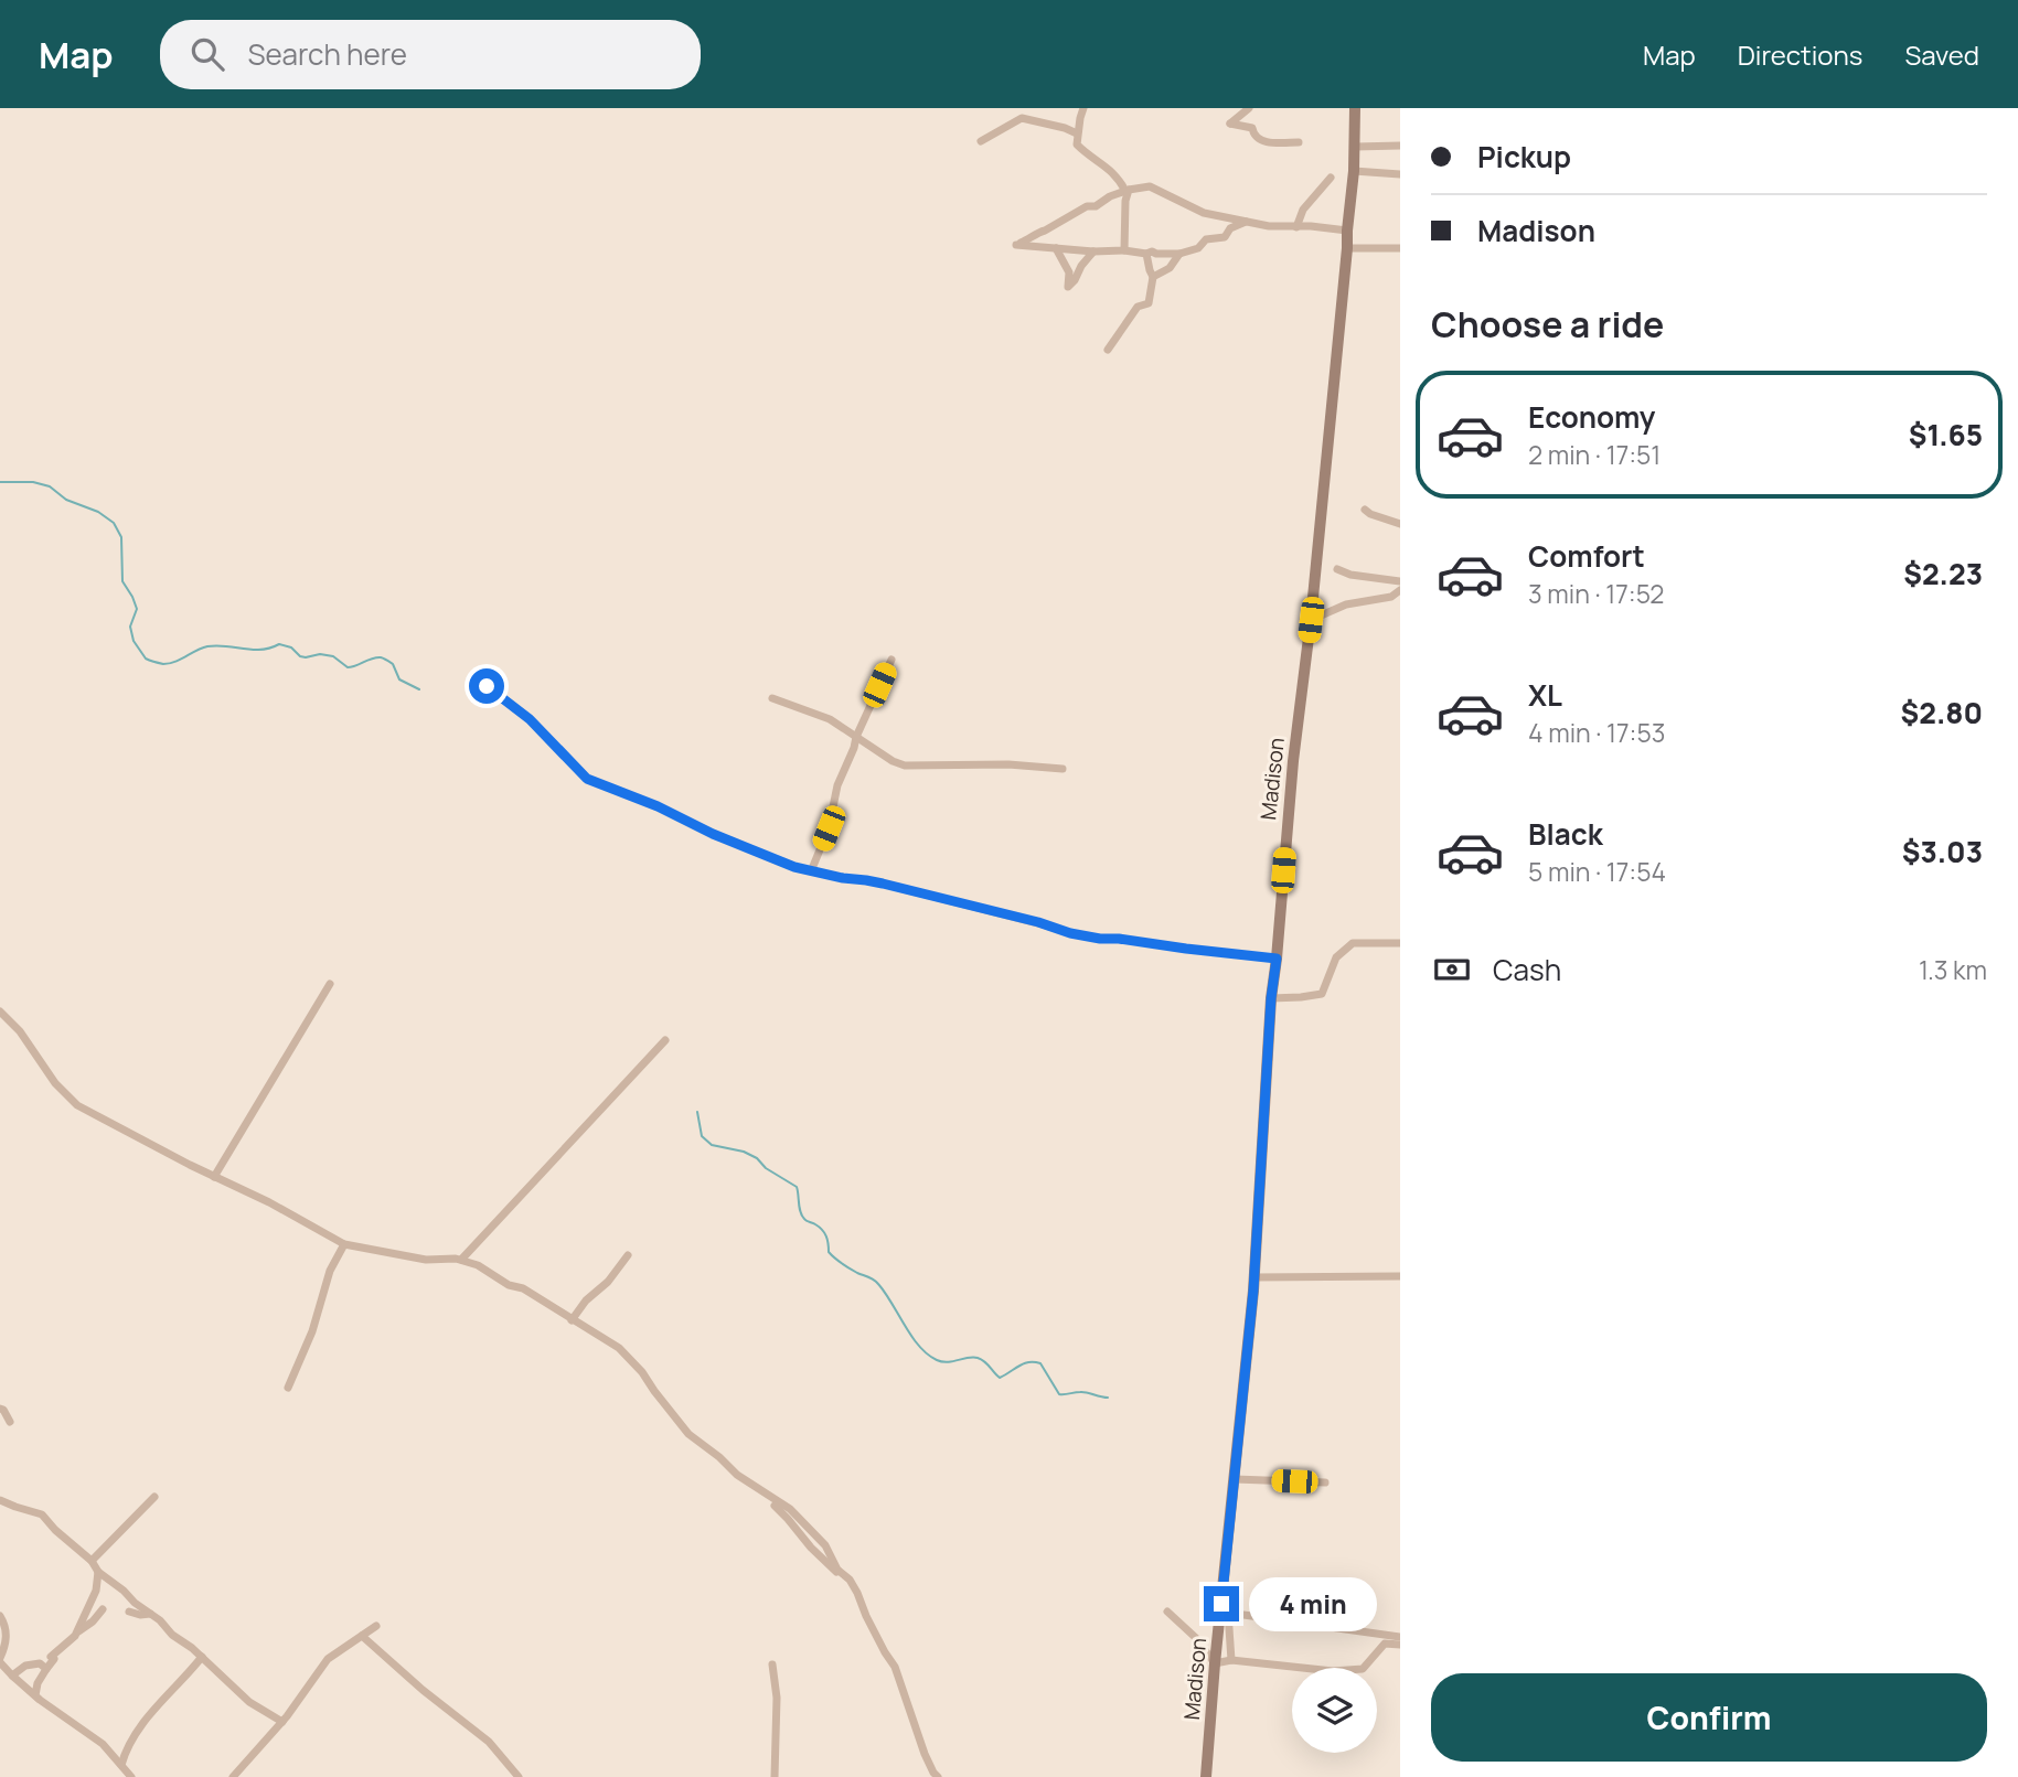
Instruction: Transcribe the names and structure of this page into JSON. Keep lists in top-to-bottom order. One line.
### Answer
{"streets":{"street":["Madison"]},"page":{"header":"Map","search":"Search here","nav":["Map","Directions","Saved"],"banner":["Pickup","Madison"],"heading":"Choose a ride","list":[{"name":"Economy","note":"2 min · 17:51","value":"$1.65"},{"name":"Comfort","note":"3 min · 17:52","value":"$2.23"},{"name":"XL","note":"4 min · 17:53","value":"$2.80"},{"name":"Black","note":"5 min · 17:54","value":"$3.03"}],"pay":["Cash","1.3 km"],"bubble":"4 min","buttons":"Confirm"}}
